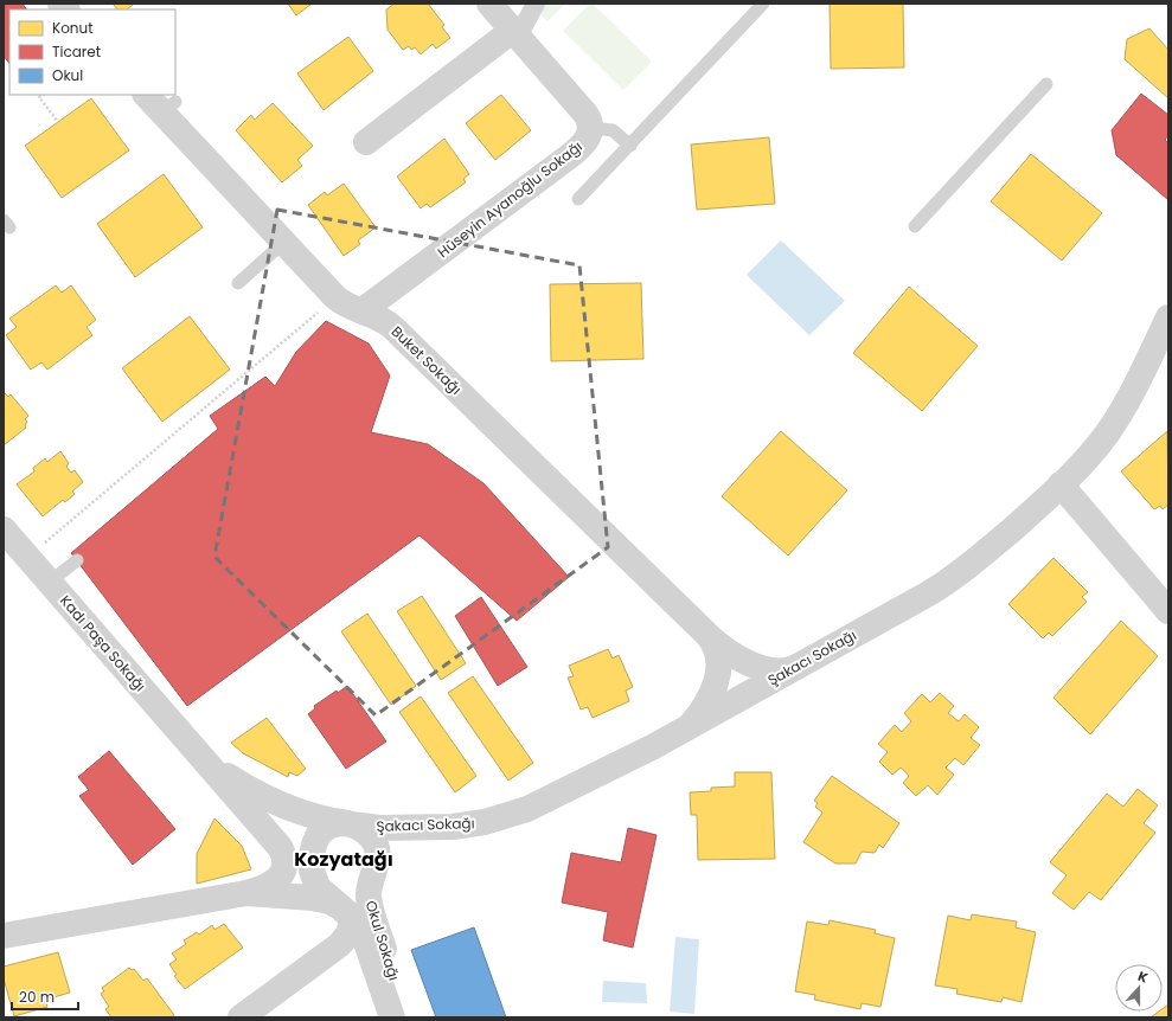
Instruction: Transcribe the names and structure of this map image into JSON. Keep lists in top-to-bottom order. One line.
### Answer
{"streets":{"street":["Hüseyin Ayanoğlu Sokağı","Buket Sokağı","Kadı Paşa Sokağı","Şakacı Sokağı","Okul Sokağı"]},"crossings":[["Hüseyin Ayanoğlu Sokağı","Buket Sokağı"],["Buket Sokağı","Şakacı Sokağı"],["Kadı Paşa Sokağı","Şakacı Sokağı"],["Kadı Paşa Sokağı","Okul Sokağı"],["Şakacı Sokağı","Okul Sokağı"]],"districts":["Kozyatağı"],"legend":["Konut","Ticaret","Okul"],"scale_bar":"20 m","north":"top"}
